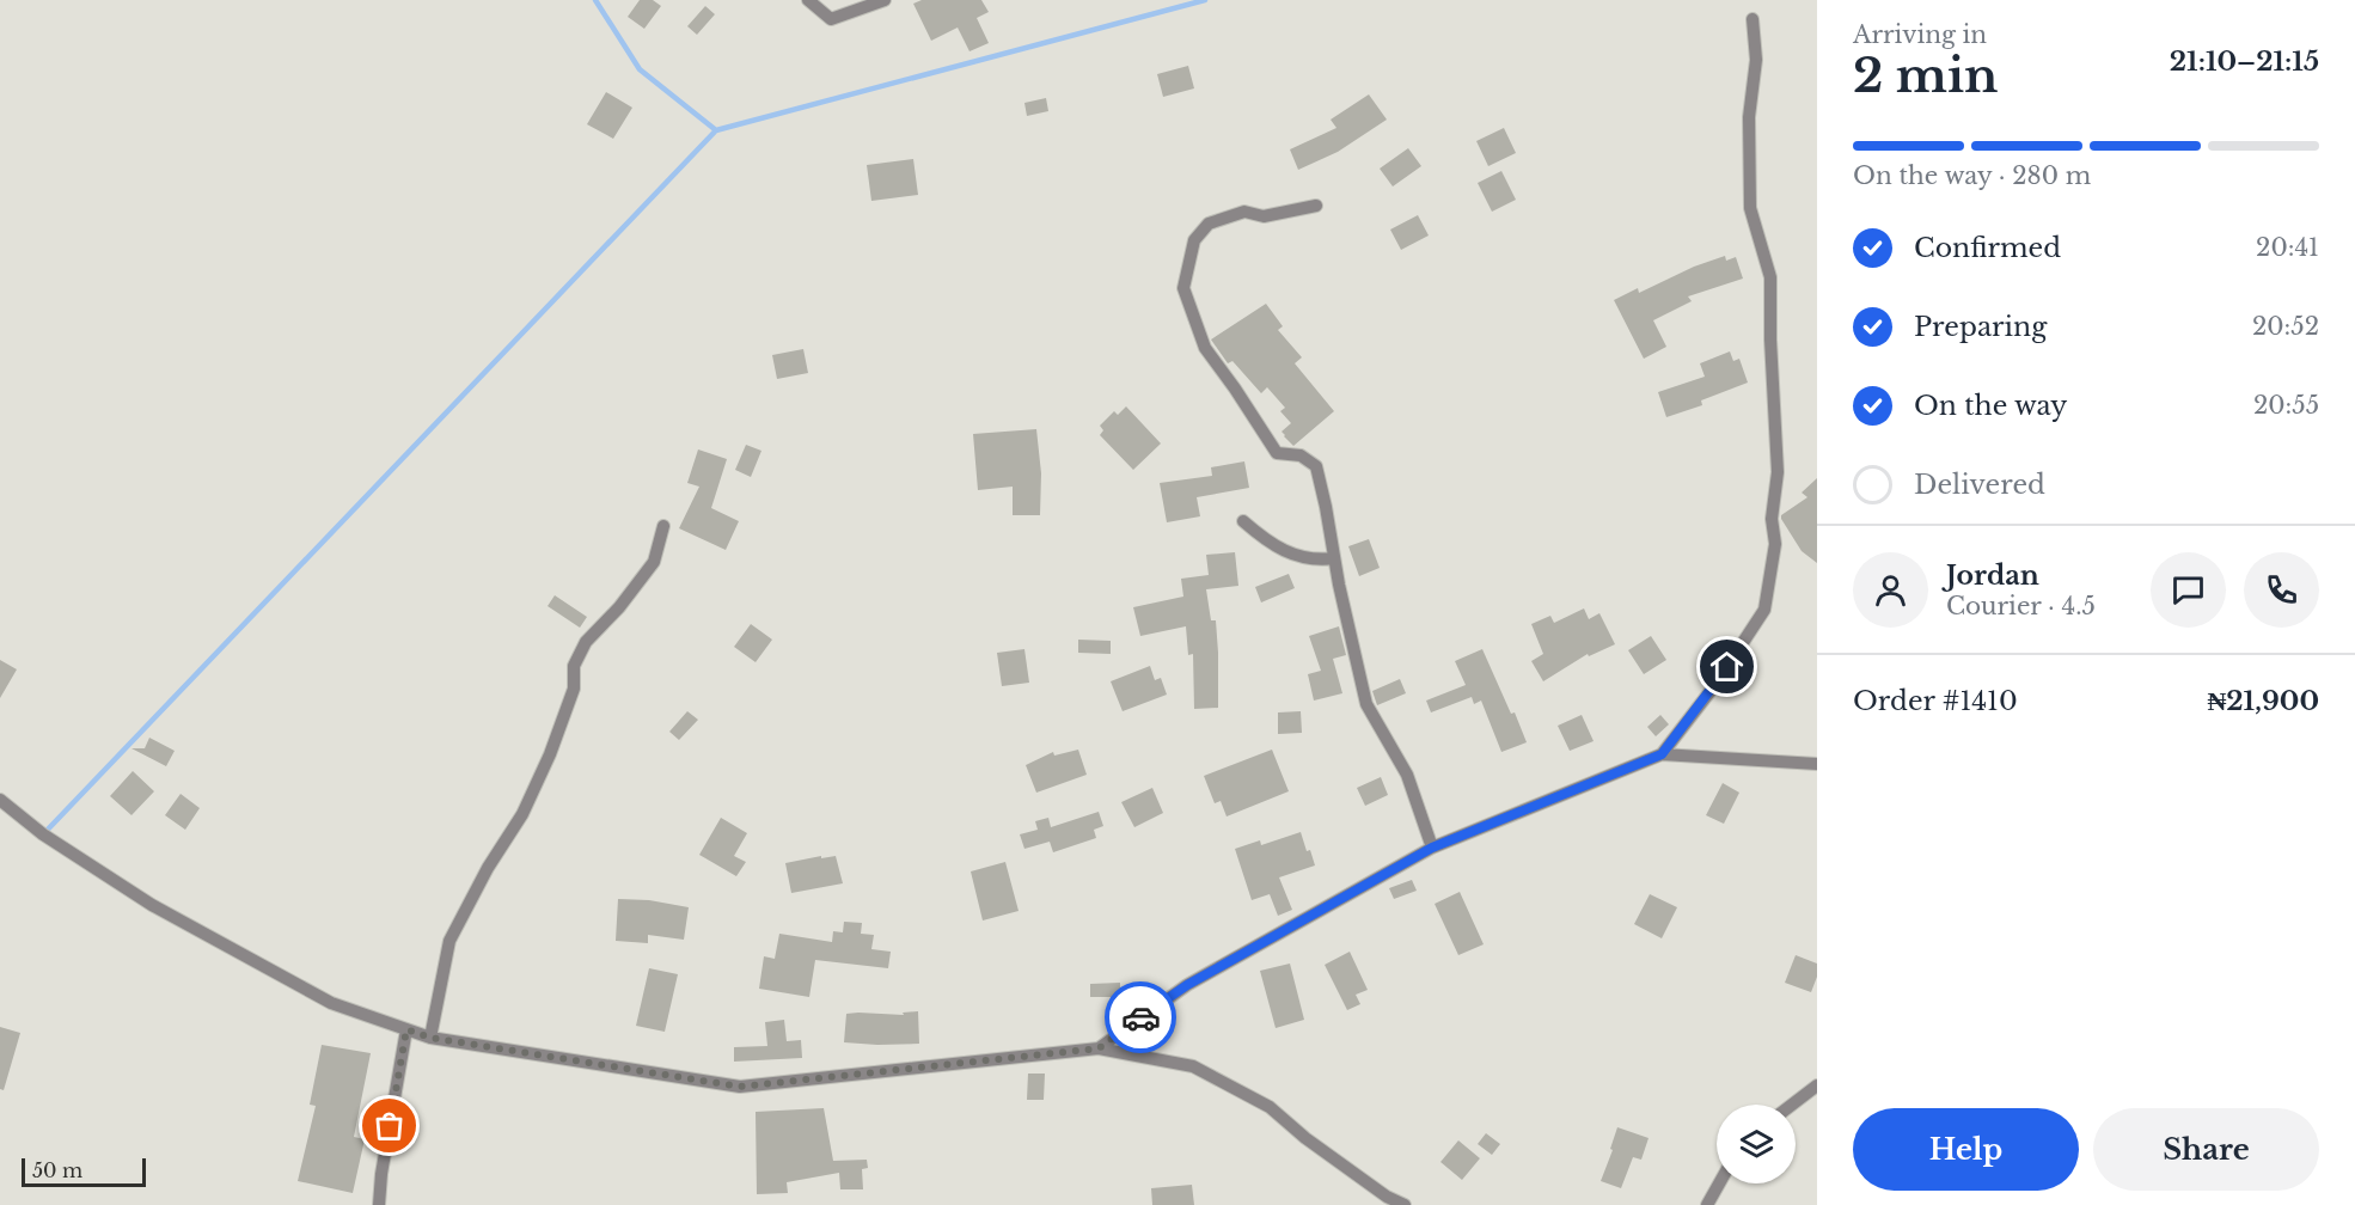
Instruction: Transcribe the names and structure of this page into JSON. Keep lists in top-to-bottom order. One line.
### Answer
{"scale_bar":"50 m","page":{"heading":["2 min","Arriving in","21:10–21:15"],"panel":["Jordan","Courier · 4.5","Order #1410","₦21,900"],"bar":"On the way · 280 m","list":[["Confirmed","20:41"],["Preparing","20:52"],["On the way","20:55"],"Delivered"],"buttons":["Help","Share"],"scale":"50 m"}}
